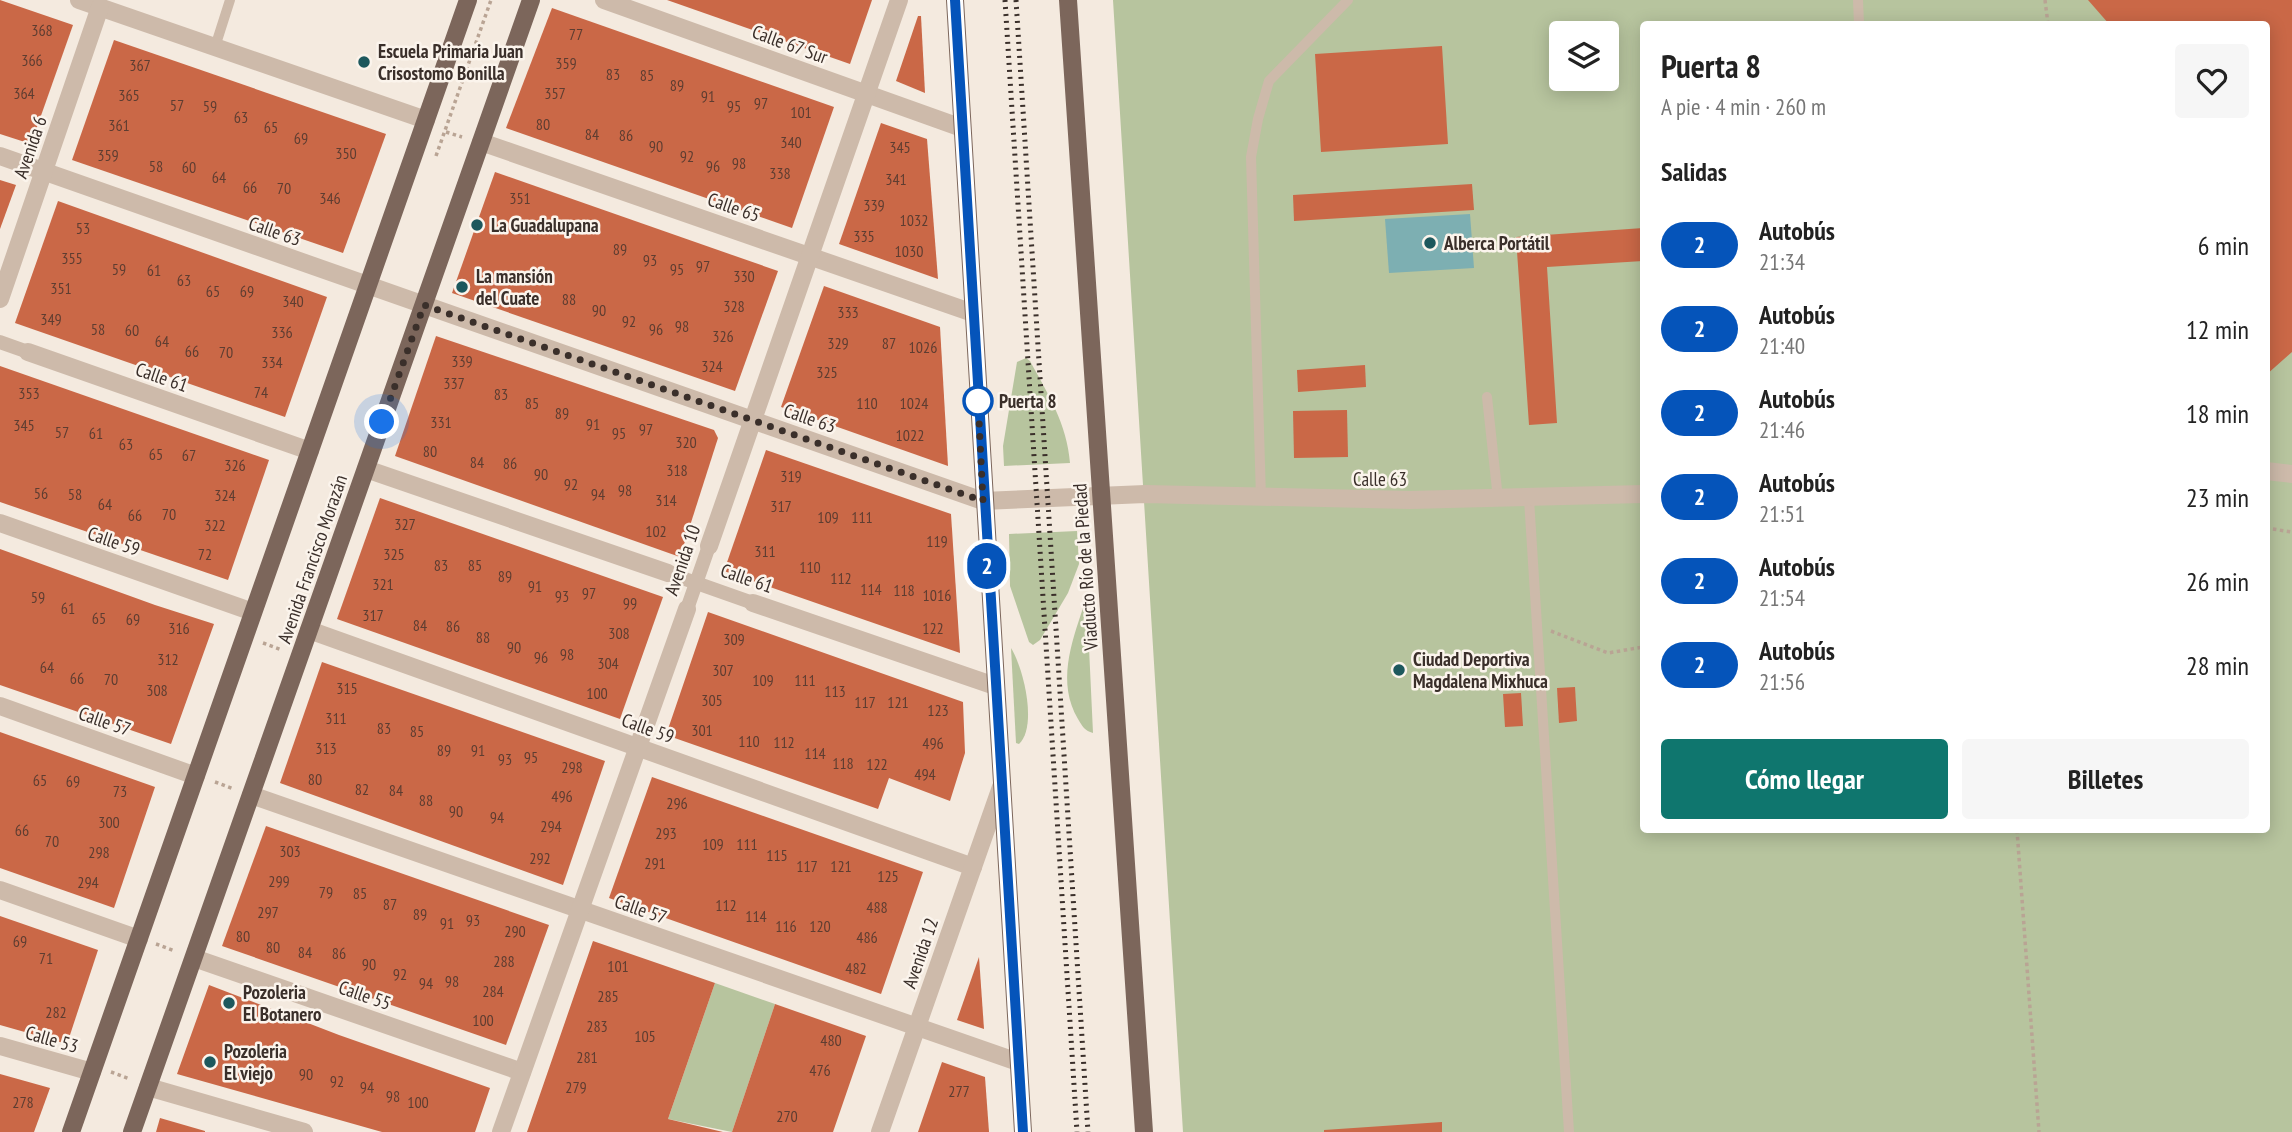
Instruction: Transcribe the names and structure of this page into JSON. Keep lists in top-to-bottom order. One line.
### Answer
{"streets":{"main road":["Avenida Francisco Morazán","Viaducto Río de la Piedad"],"street":["Calle 67 Sur","Avenida 6","Calle 65","Calle 63","Calle 61","Calle 59","Avenida 10","Calle 57","Avenida 12","Calle 55","Calle 53"]},"crossings":[["Calle 67 Sur","Avenida 10"],["Avenida 6","Calle 63"],["Calle 65","Avenida Francisco Morazán"],["Calle 65","Avenida 10"],["Calle 63","Avenida Francisco Morazán"],["Calle 63","Avenida 10"],["Calle 63","Viaducto Río de la Piedad"],["Calle 61","Avenida Francisco Morazán"],["Calle 61","Avenida 10"],["Calle 59","Avenida Francisco Morazán"],["Calle 59","Avenida 10"],["Calle 59","Avenida 12"],["Avenida Francisco Morazán","Calle 57"],["Avenida Francisco Morazán","Calle 55"],["Avenida Francisco Morazán","Calle 53"],["Avenida 10","Calle 57"],["Avenida 10","Calle 55"],["Calle 57","Avenida 12"]],"places":["Escuela Primaria Juan Crisostomo Bonilla","La Guadalupana","Alberca Portátil","La mansión del Cuate","Puerta 8","Ciudad Deportiva Magdalena Mixhuca","Pozoleria El Botanero","Pozoleria El viejo"],"lines":["bus line 2"],"house_numbers":["368","77","366","359","367","83","85","89","364","357","365","91","97","57","59","95","101","63","80","361","65","84","86","69","340","90","345","350","359","92","98","58","96","60","338","64","341","66","70","346","351","339","1032","53","335","89","1030","355","93","97","59","95","61","330","63","351","65","69","88","340","328","90","333","349","92","98","58","96","60","336","326","64","329","87","1026","66","70","339","334","324","325","337","74","353","83","85","110","1024","89","331","91","345","97","57","61","95","1022","320","63","80","65","67","84","86","326","318","90","319","92","98","56","58","94","324","314","64","317","70","66","109","111","327","322","102","119","311","72","325","83","85","110","89","112","321","91","114","118","97","1016","93","59","99","61","317","65","69","84","86","316","122","308","88","309","90","98","96","312","304","64","307","66","70","109","111","315","308","113","100","305","117","121","123","311","83","301","85","110","112","496","313","89","91","114","95","93","118","122","298","494","80","65","69","82","84","73","496","88","296","90","94","300","294","66","293","70","109","111","303","298","115","292","291","117","121","125","299","294","79","85","87","112","488","297","89","114","93","91","116","120","290","80","486","69","80","84","86","71","288","90","101","482","92","98","94","284","285","282","100","283","105","480","281","476","90","92","94","279","277","98","278","100","270"],"page":{"on_map":"2","heading":[["Puerta 8","A pie · 4 min · 260 m"],"Salidas"],"list":[{"mark":"2","name":"Autobús","note":"21:34","value":"6 min"},{"mark":"2","name":"Autobús","note":"21:40","value":"12 min"},{"mark":"2","name":"Autobús","note":"21:46","value":"18 min"},{"mark":"2","name":"Autobús","note":"21:51","value":"23 min"},{"mark":"2","name":"Autobús","note":"21:54","value":"26 min"},{"mark":"2","name":"Autobús","note":"21:56","value":"28 min"}],"buttons":["Cómo llegar","Billetes"]}}
